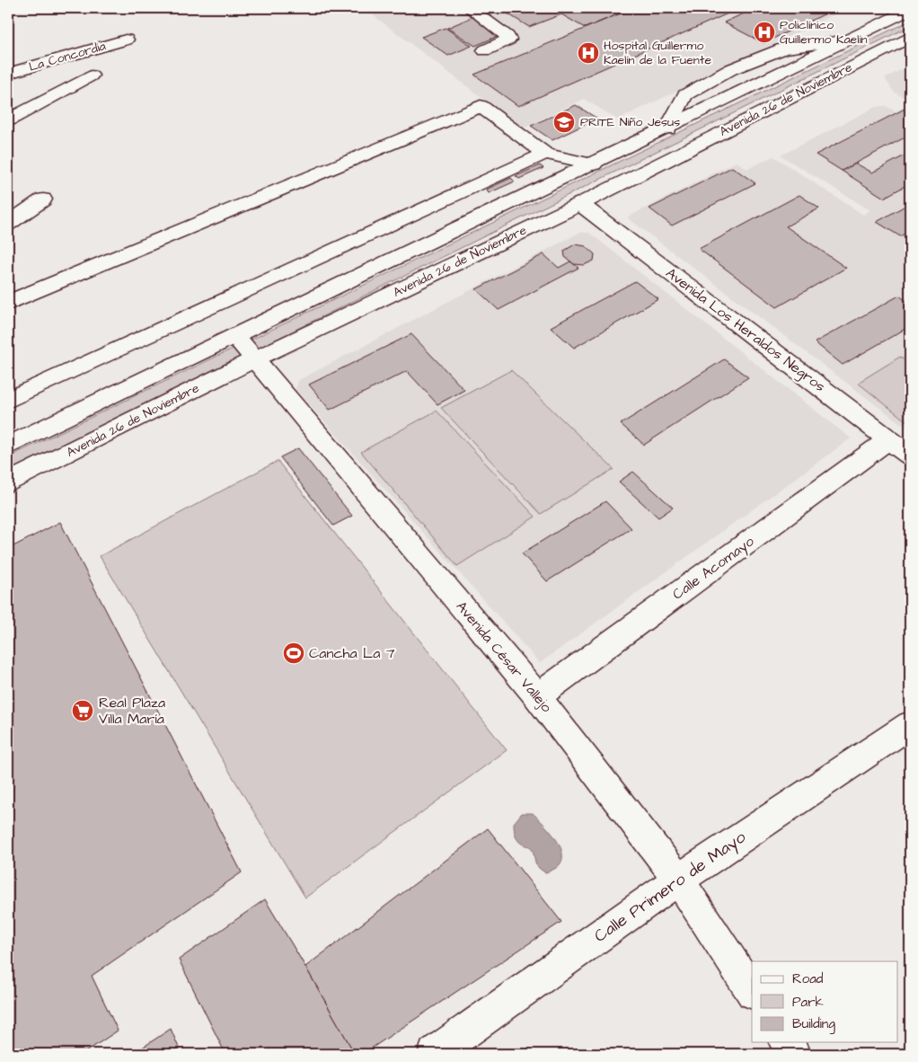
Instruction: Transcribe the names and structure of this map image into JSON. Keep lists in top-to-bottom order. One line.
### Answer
{"streets":{"street":["La Concordia","Avenida 26 de Noviembre","Avenida Los Heraldos Negros","Calle Acomayo","Avenida César Vallejo","Calle Primero de Mayo"]},"crossings":[["Avenida 26 de Noviembre","Avenida Los Heraldos Negros"],["Avenida 26 de Noviembre","Avenida César Vallejo"],["Avenida Los Heraldos Negros","Calle Acomayo"],["Calle Acomayo","Avenida César Vallejo"],["Avenida César Vallejo","Calle Primero de Mayo"]],"places":{"hospital":["Policlínico Guillermo Kaelín","Hospital Guillermo Kaelín de la Fuente"],"school or university":["PRITE Niño Jesus"],"sports":["Cancha La 7"],"supermarket":["Real Plaza Villa María"]},"legend":["Road","Park","Building"]}
